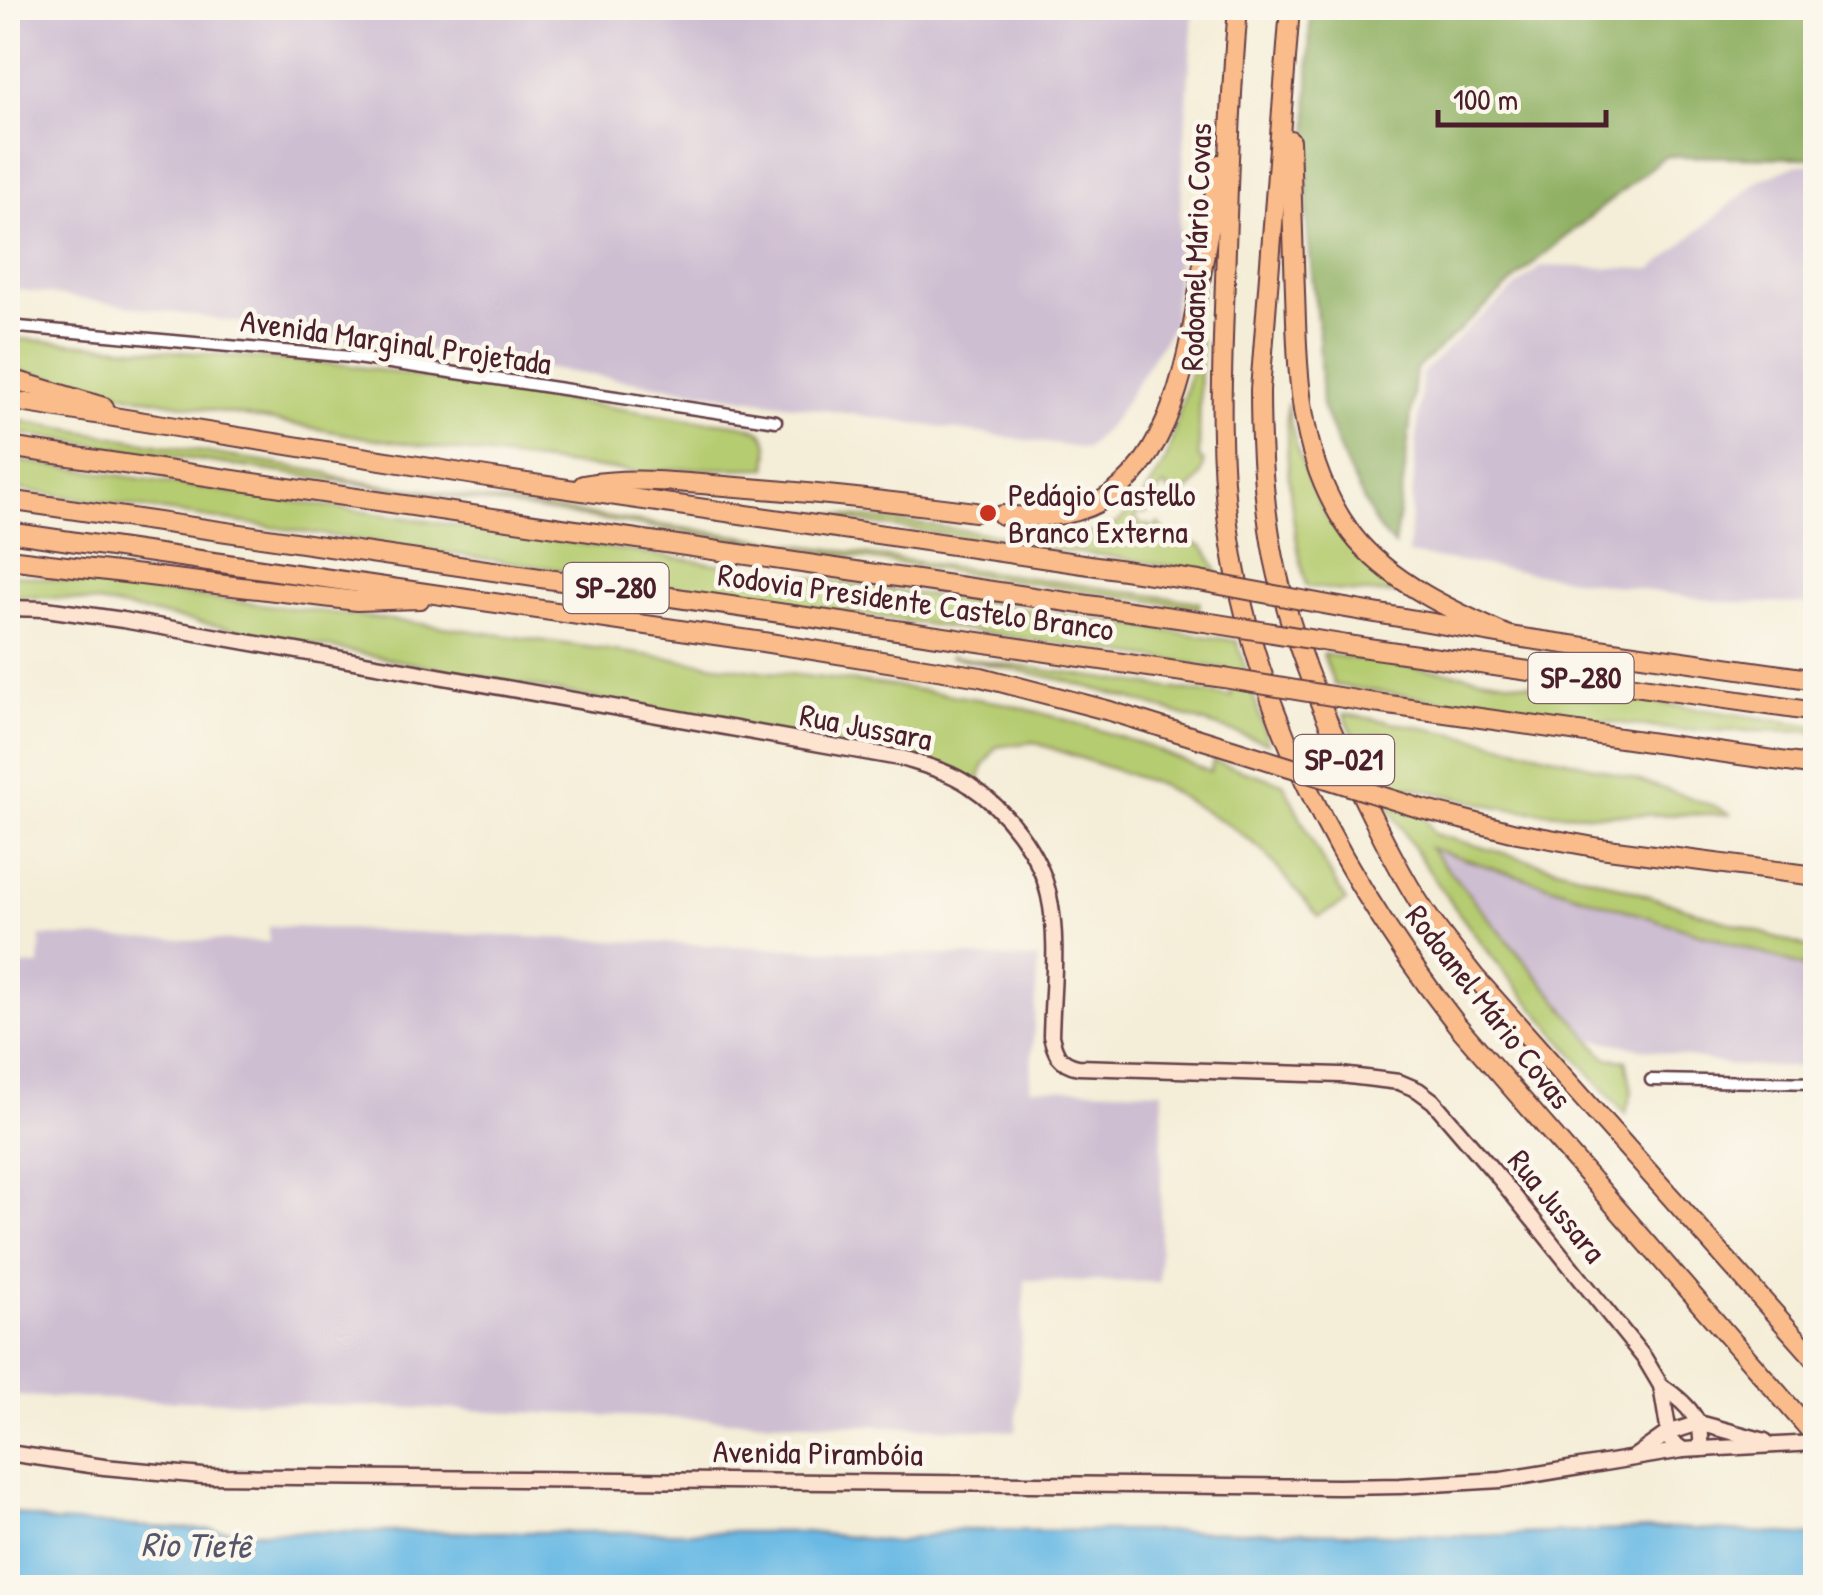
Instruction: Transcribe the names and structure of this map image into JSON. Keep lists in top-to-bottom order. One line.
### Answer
{"streets":{"highway":["Rodoanel Mário Covas","SP-280","Rodovia Presidente Castelo Branco","SP-021"],"main road":["Rua Jussara","Avenida Pirambóia"],"street":["Avenida Marginal Projetada"]},"crossings":[["Rodoanel Mário Covas","Rua Jussara"],["Rua Jussara","Avenida Pirambóia"]],"water":["Rio Tietê"],"places":["Pedágio Castello Branco Externa"],"scale_bar":"100 m"}
